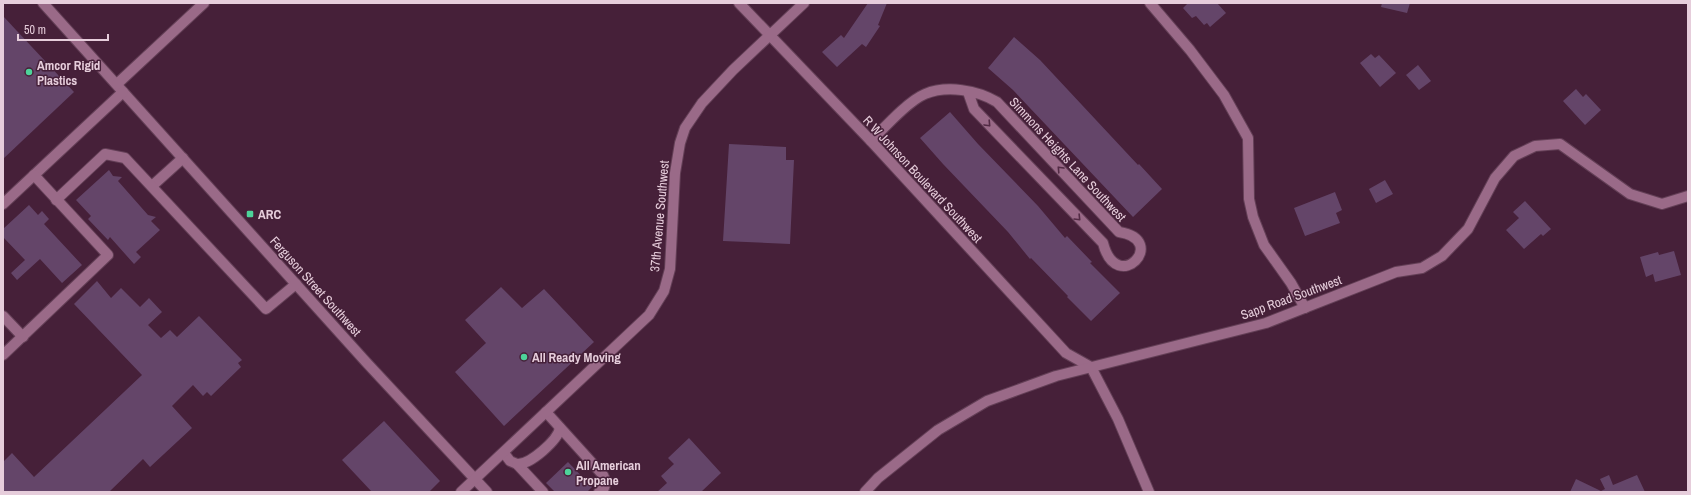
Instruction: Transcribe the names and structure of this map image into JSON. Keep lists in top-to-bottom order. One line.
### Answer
{"streets":{"street":["Simmons Heights Lane Southwest","R W Johnson Boulevard Southwest","37th Avenue Southwest","Ferguson Street Southwest","Sapp Road Southwest"]},"crossings":[["Simmons Heights Lane Southwest","R W Johnson Boulevard Southwest"],["R W Johnson Boulevard Southwest","37th Avenue Southwest"],["R W Johnson Boulevard Southwest","Sapp Road Southwest"],["37th Avenue Southwest","Ferguson Street Southwest"]],"places":{"other":["Amcor Rigid Plastics","All Ready Moving","All American Propane"],"transit":["ARC"]},"scale_bar":"50 m"}
